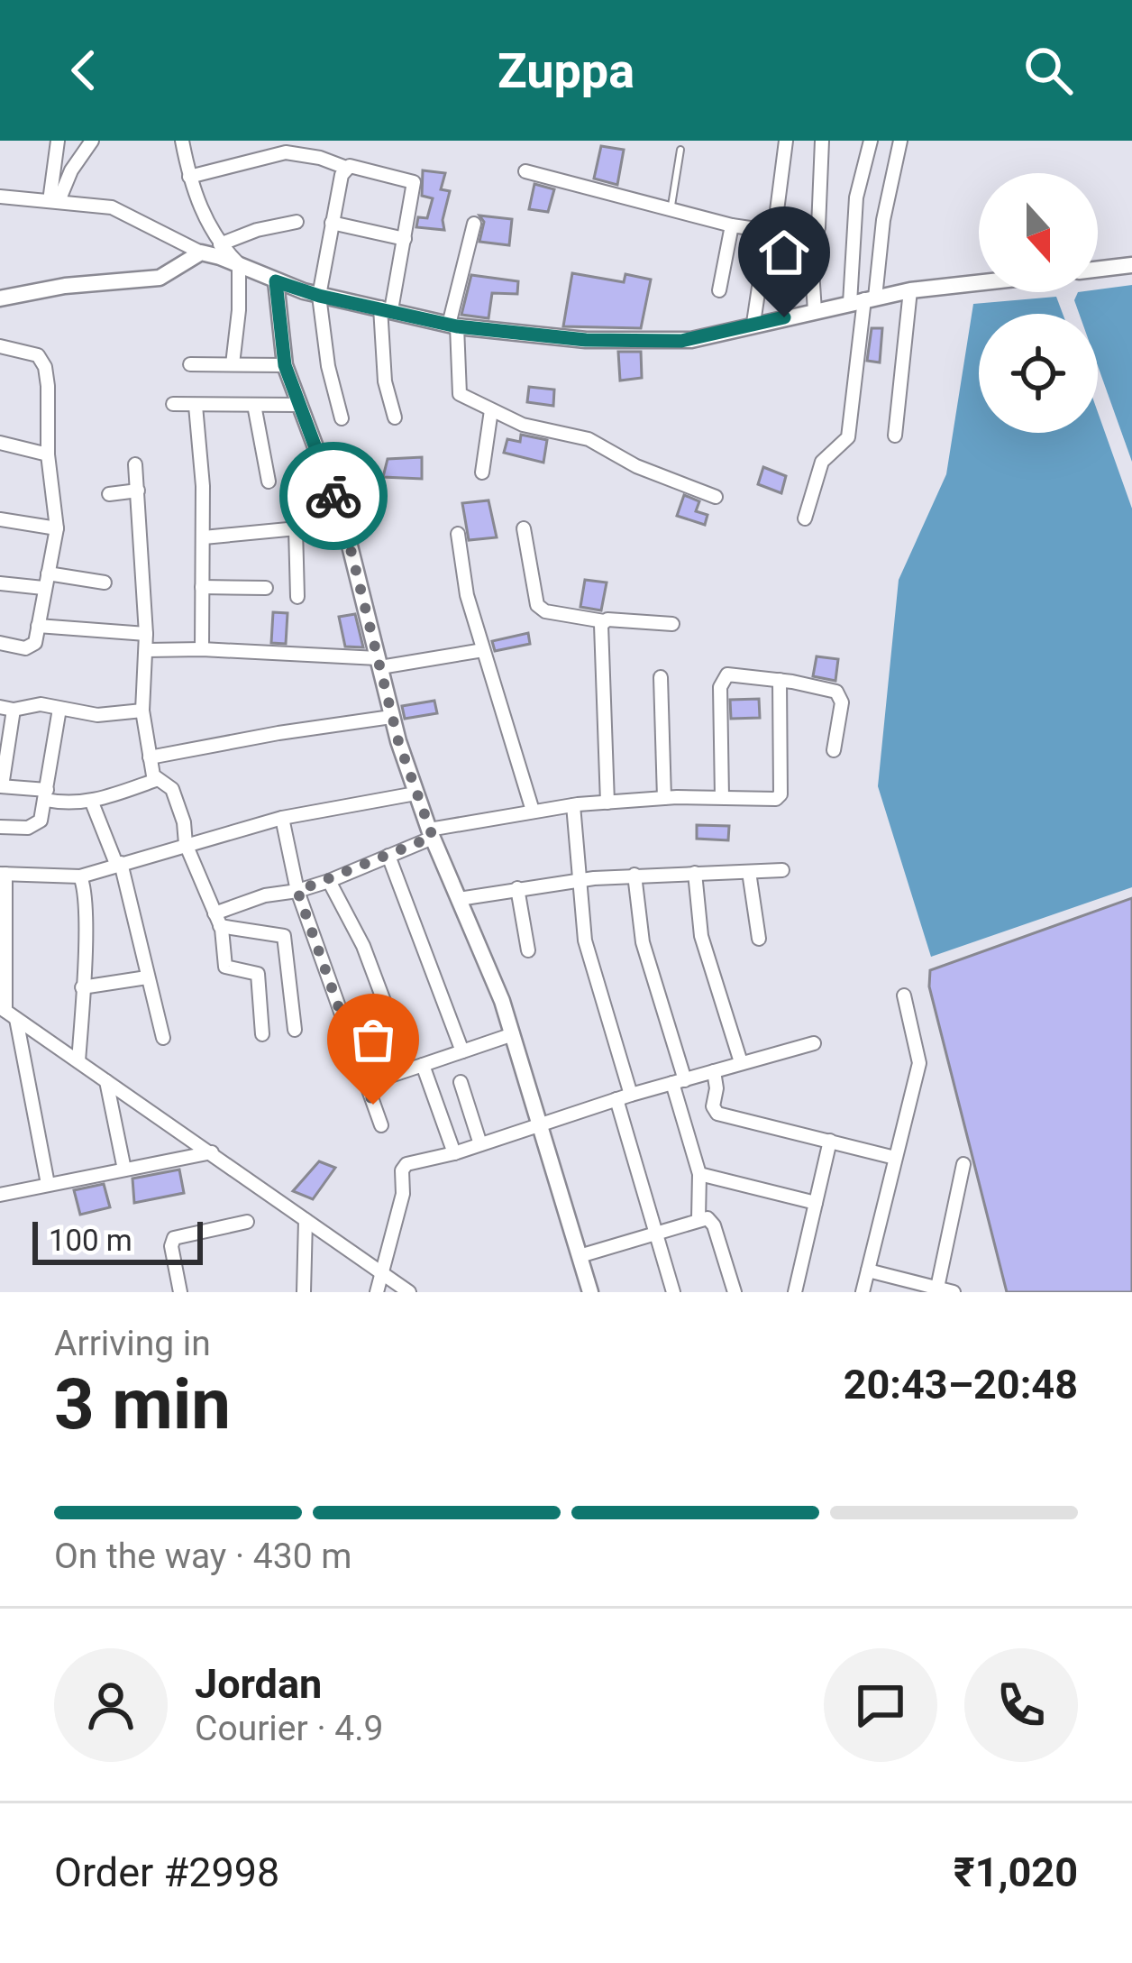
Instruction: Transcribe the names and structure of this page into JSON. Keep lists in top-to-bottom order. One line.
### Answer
{"scale_bar":"100 m","north":"bottom","page":{"header":"Zuppa","scale":"100 m","heading":["3 min","Arriving in","20:43–20:48"],"panel":["Jordan","Courier · 4.9","Order #2998","₹1,020"],"bar":"On the way · 430 m"}}
